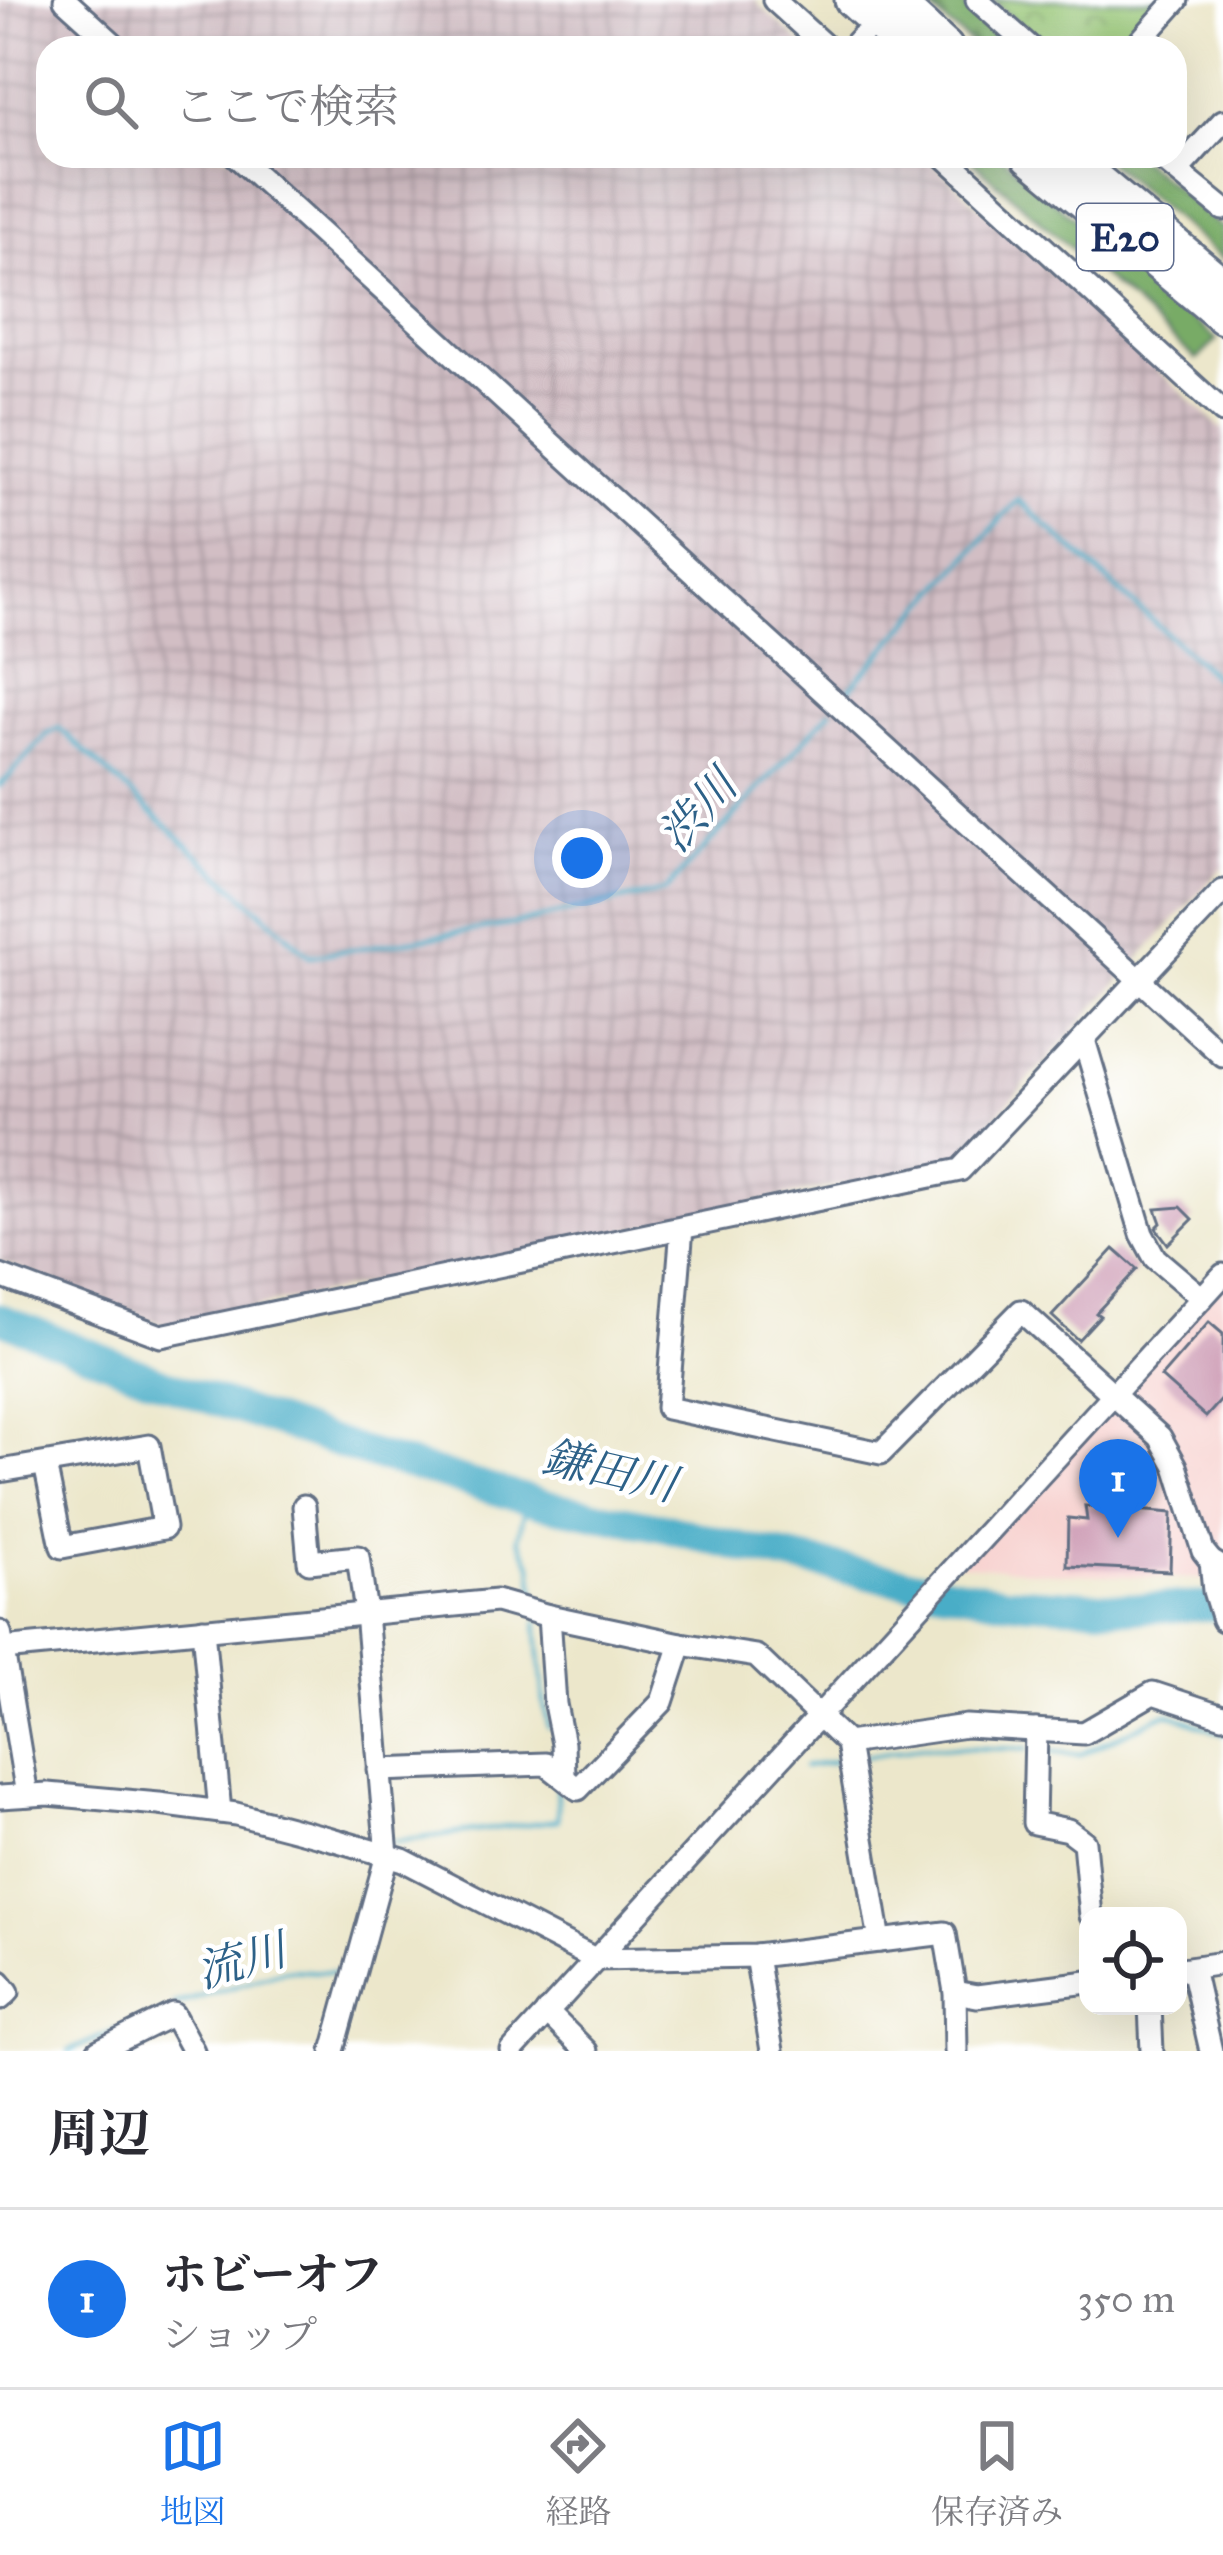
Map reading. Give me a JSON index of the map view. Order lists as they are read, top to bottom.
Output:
{
  "streets": {
    "highway": ["E20"]
  },
  "water": ["渋川", "鎌田川", "流川"],
  "page": {
    "search": "ここで検索",
    "pins": "1",
    "heading": "周辺",
    "list": [
      {
        "mark": "1",
        "name": "ホビーオフ",
        "note": "ショップ",
        "value": "350 m"
      }
    ],
    "nav": ["地図", "経路", "保存済み"]
  }
}
